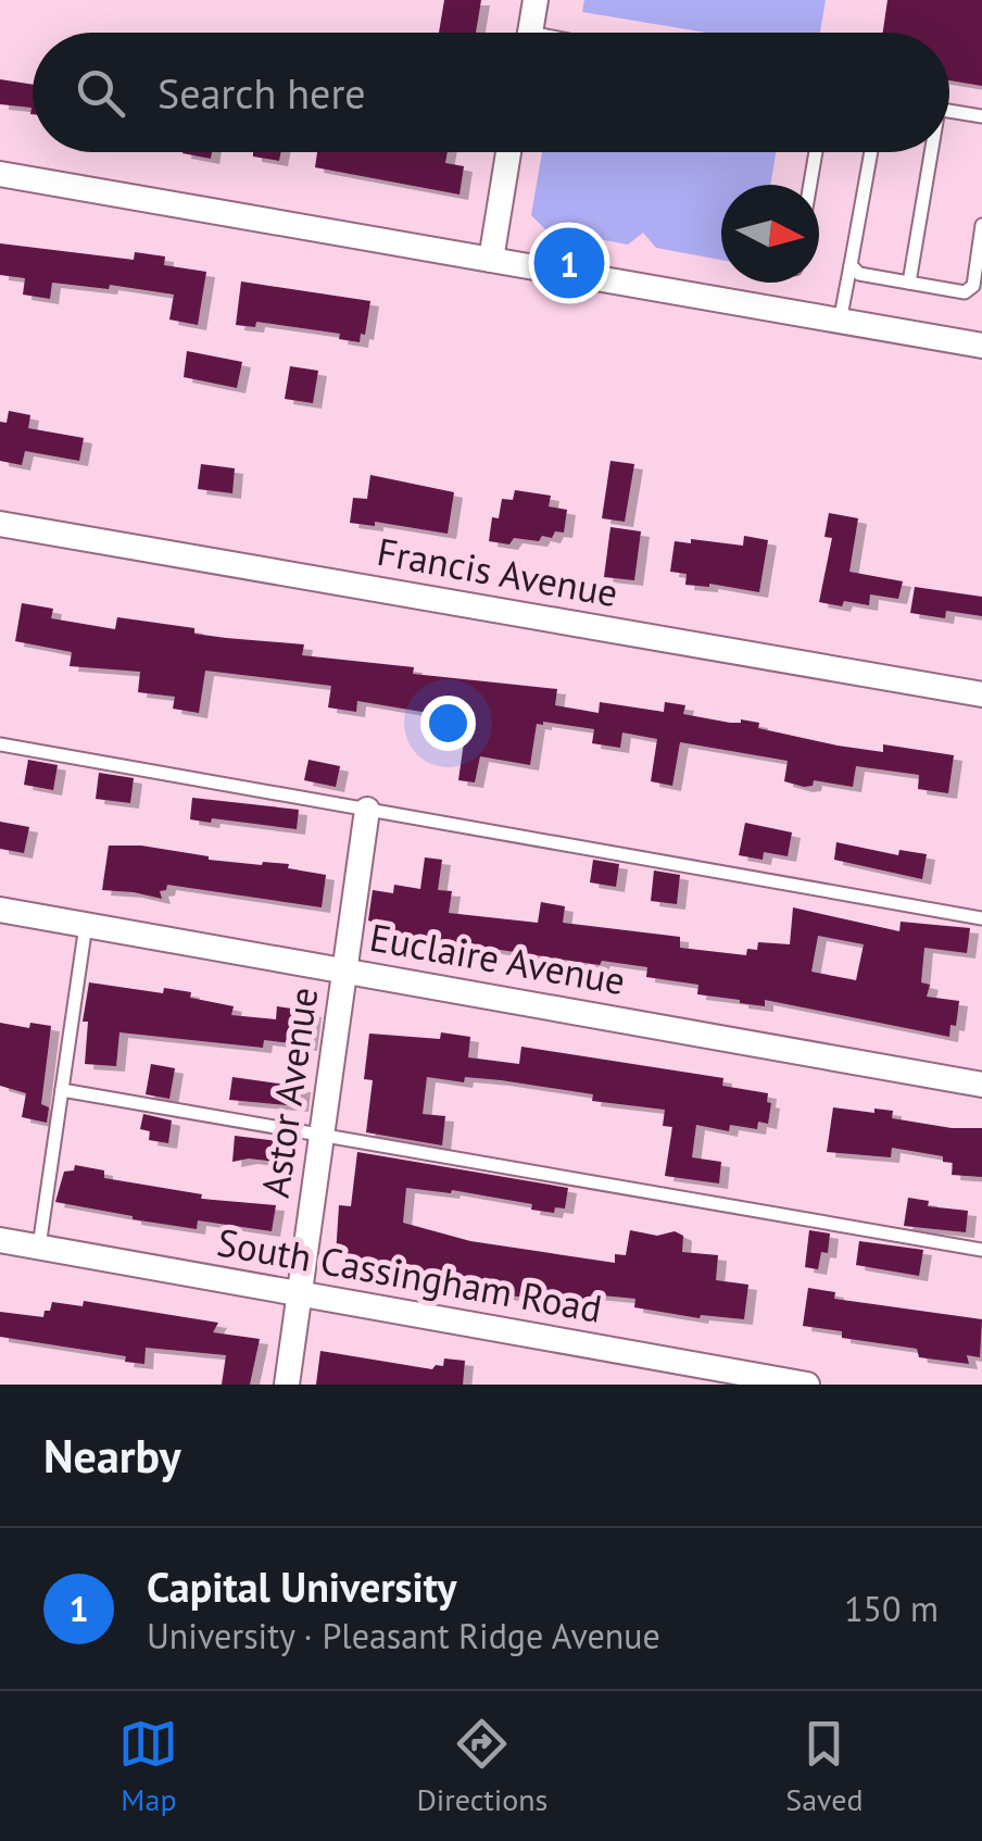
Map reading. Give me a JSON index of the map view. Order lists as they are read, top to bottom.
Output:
{
  "streets": {
    "street": [
      "Francis Avenue",
      "Euclaire Avenue",
      "Astor Avenue",
      "South Cassingham Road"
    ]
  },
  "crossings": [
    ["Euclaire Avenue", "Astor Avenue"],
    ["Astor Avenue", "South Cassingham Road"]
  ],
  "north": "right",
  "page": {
    "search": "Search here",
    "pins": "1",
    "heading": "Nearby",
    "list": [
      {
        "mark": "1",
        "name": "Capital University",
        "note": "University · Pleasant Ridge Avenue",
        "value": "150 m"
      }
    ],
    "nav": ["Map", "Directions", "Saved"]
  }
}
